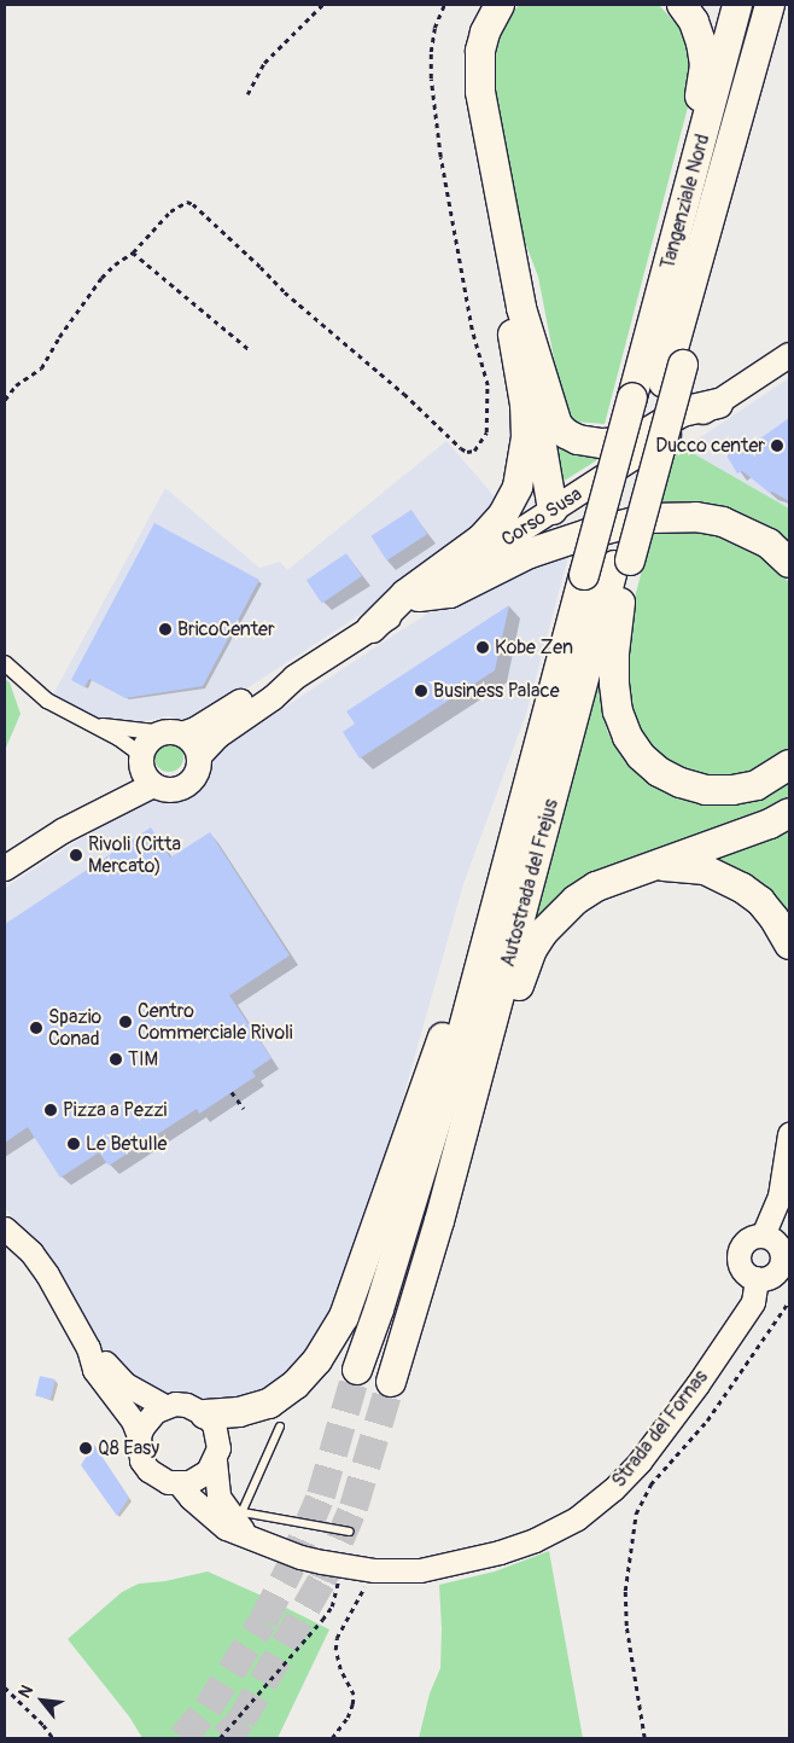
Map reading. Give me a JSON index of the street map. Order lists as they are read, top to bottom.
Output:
{
  "streets": {
    "highway": ["Tangenziale Nord", "Autostrada del Frejus"],
    "main road": ["Corso Susa"],
    "street": ["Strada del Fornas"]
  },
  "crossings": [
    ["Tangenziale Nord", "Autostrada del Frejus"]
  ],
  "places": [
    "Ducco center",
    "BricoCenter",
    "Kobe Zen",
    "Business Palace",
    "Rivoli (Citta Mercato)",
    "Centro Commerciale Rivoli",
    "Spazio Conad",
    "TIM",
    "Pizza a Pezzi",
    "Le Betulle",
    "Q8 Easy"
  ],
  "north": "top left"
}
